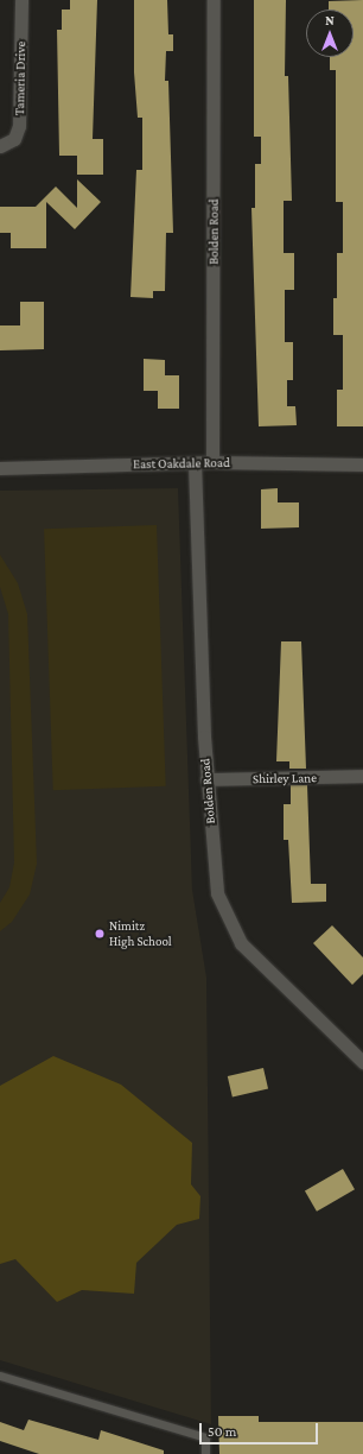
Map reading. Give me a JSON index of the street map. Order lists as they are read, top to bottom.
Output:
{
  "streets": {
    "street": [
      "Tameria Drive",
      "Bolden Road",
      "East Oakdale Road",
      "Shirley Lane"
    ]
  },
  "crossings": [
    ["Bolden Road", "East Oakdale Road"],
    ["Bolden Road", "Shirley Lane"]
  ],
  "places": ["Nimitz High School"],
  "scale_bar": "50 m",
  "north": "top"
}
